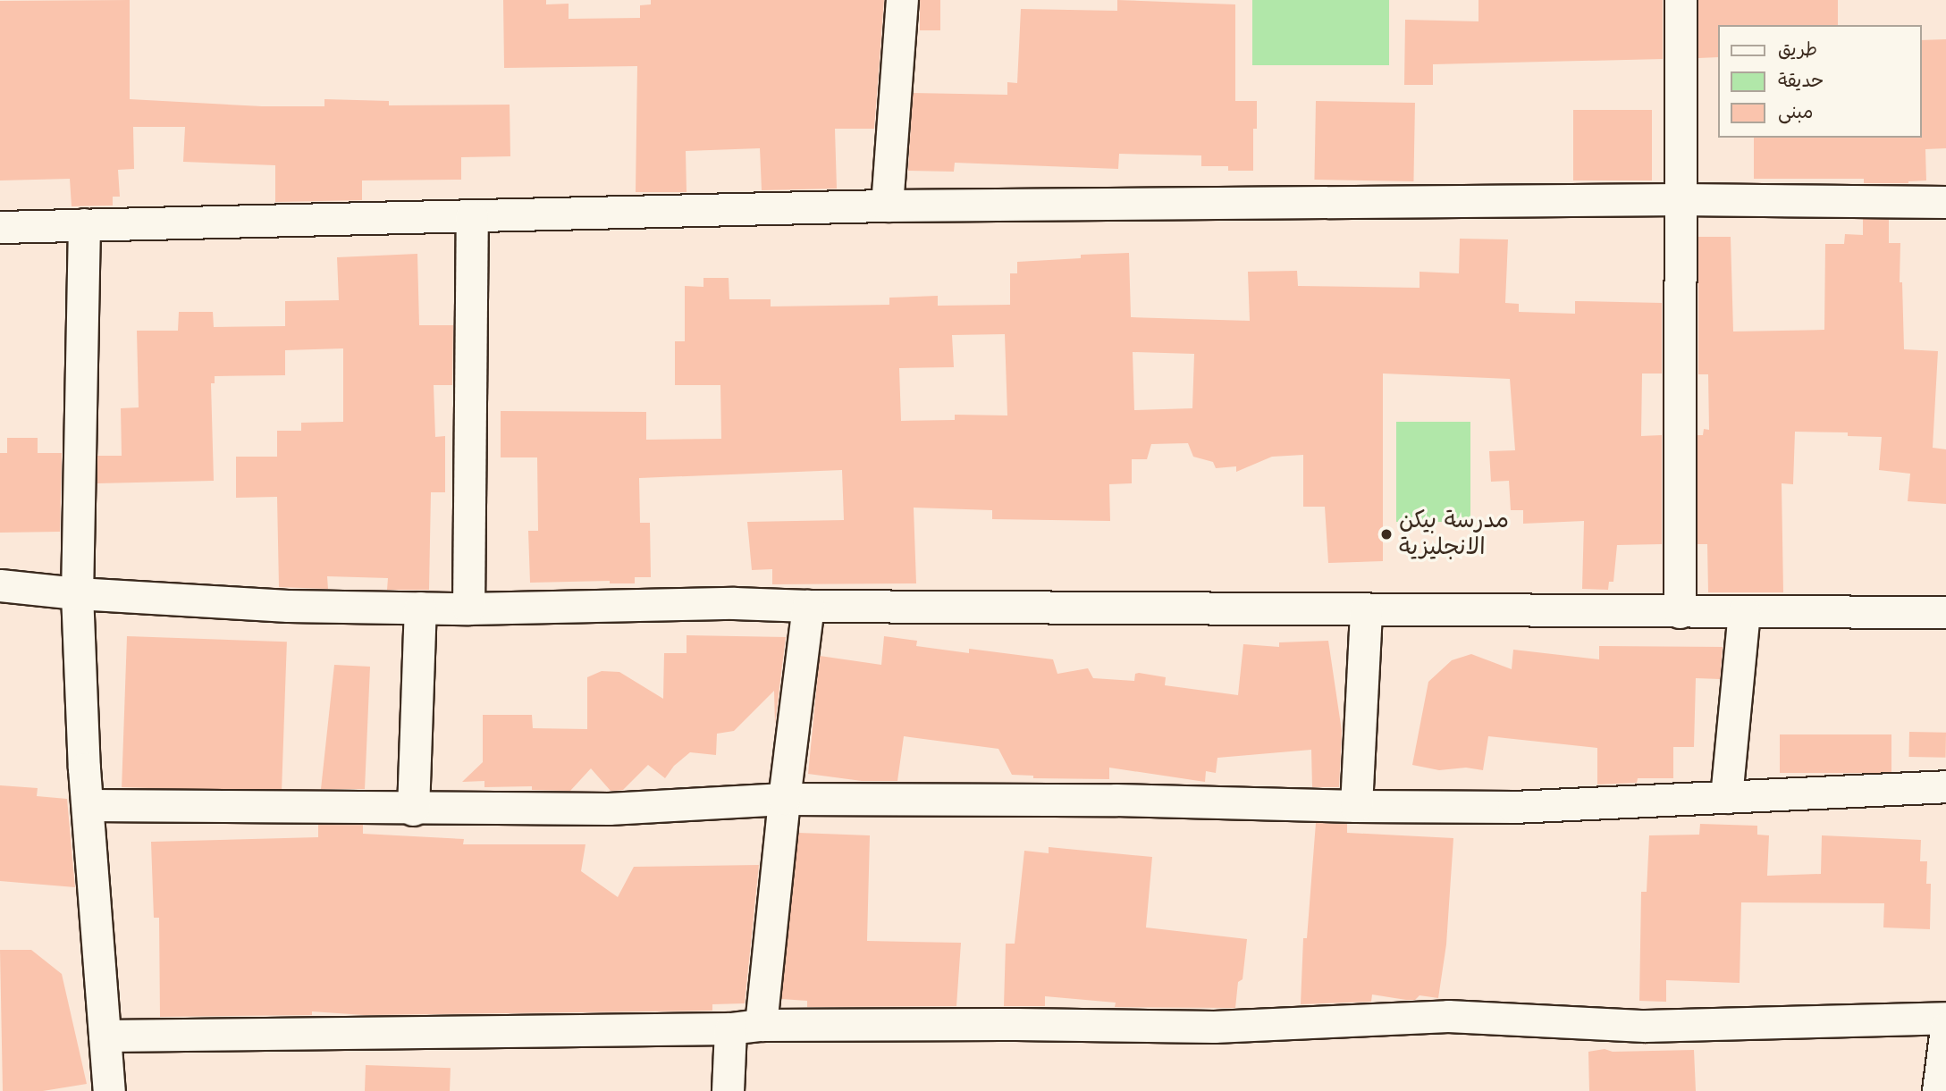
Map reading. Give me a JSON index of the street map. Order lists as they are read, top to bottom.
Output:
{
  "places": ["مدرسة بيكن الانجليزية"],
  "legend": ["طريق", "حديقة", "مبنى"]
}
